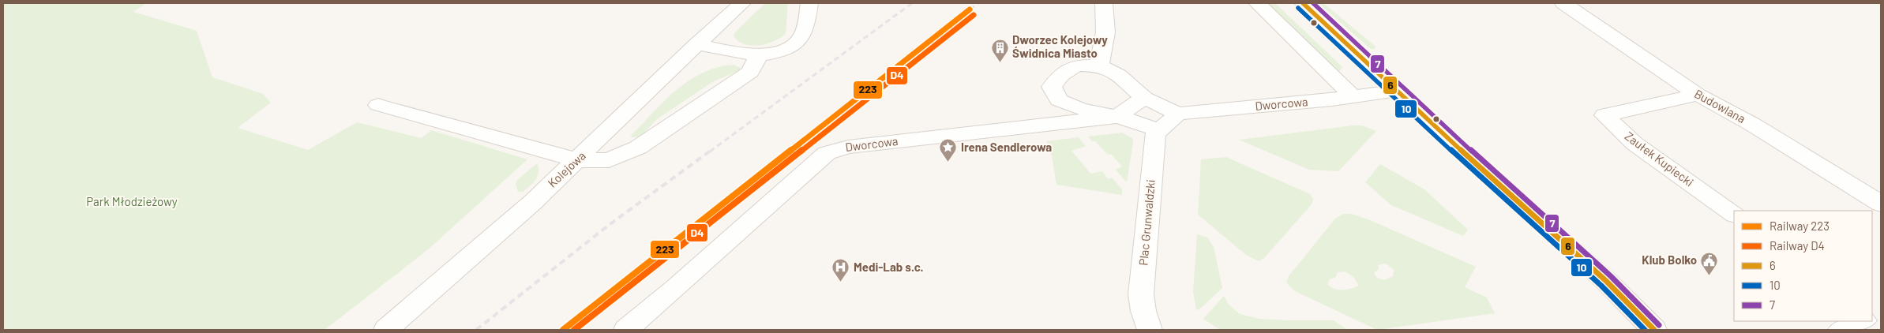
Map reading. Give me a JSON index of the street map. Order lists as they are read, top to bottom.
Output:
{
  "streets": {
    "street": [
      "Dworcowa",
      "Budowlana",
      "Zaułek Kupiecki",
      "Kolejowa",
      "Plac Grunwaldzki"
    ]
  },
  "crossings": [
    ["Dworcowa", "Plac Grunwaldzki"],
    ["Budowlana", "Zaułek Kupiecki"]
  ],
  "parks": ["Park Młodzieżowy"],
  "places": {
    "building": ["Dworzec Kolejowy Świdnica Miasto"],
    "place": ["Irena Sendlerowa"],
    "public building": ["Klub Bolko"],
    "hospital": ["Medi-Lab s.c."]
  },
  "lines": [
    "transit line 6",
    "transit line 7",
    "transit line 10",
    "rail line 223",
    "rail line D4"
  ],
  "legend": [
    "Railway 223",
    "Railway D4",
    "6",
    "10",
    "7"
  ]
}
